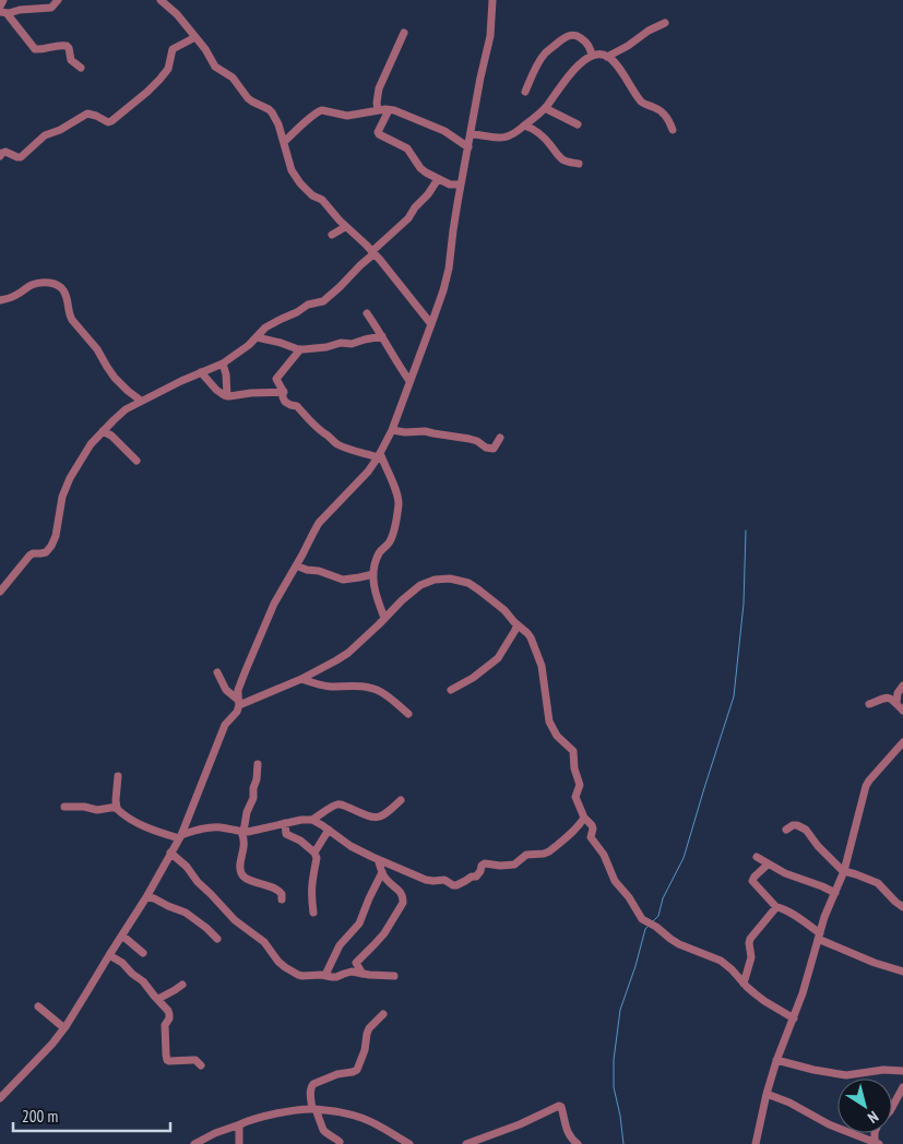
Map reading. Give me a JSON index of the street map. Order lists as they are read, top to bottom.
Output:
{
  "scale_bar": "200 m",
  "north": "bottom right"
}
